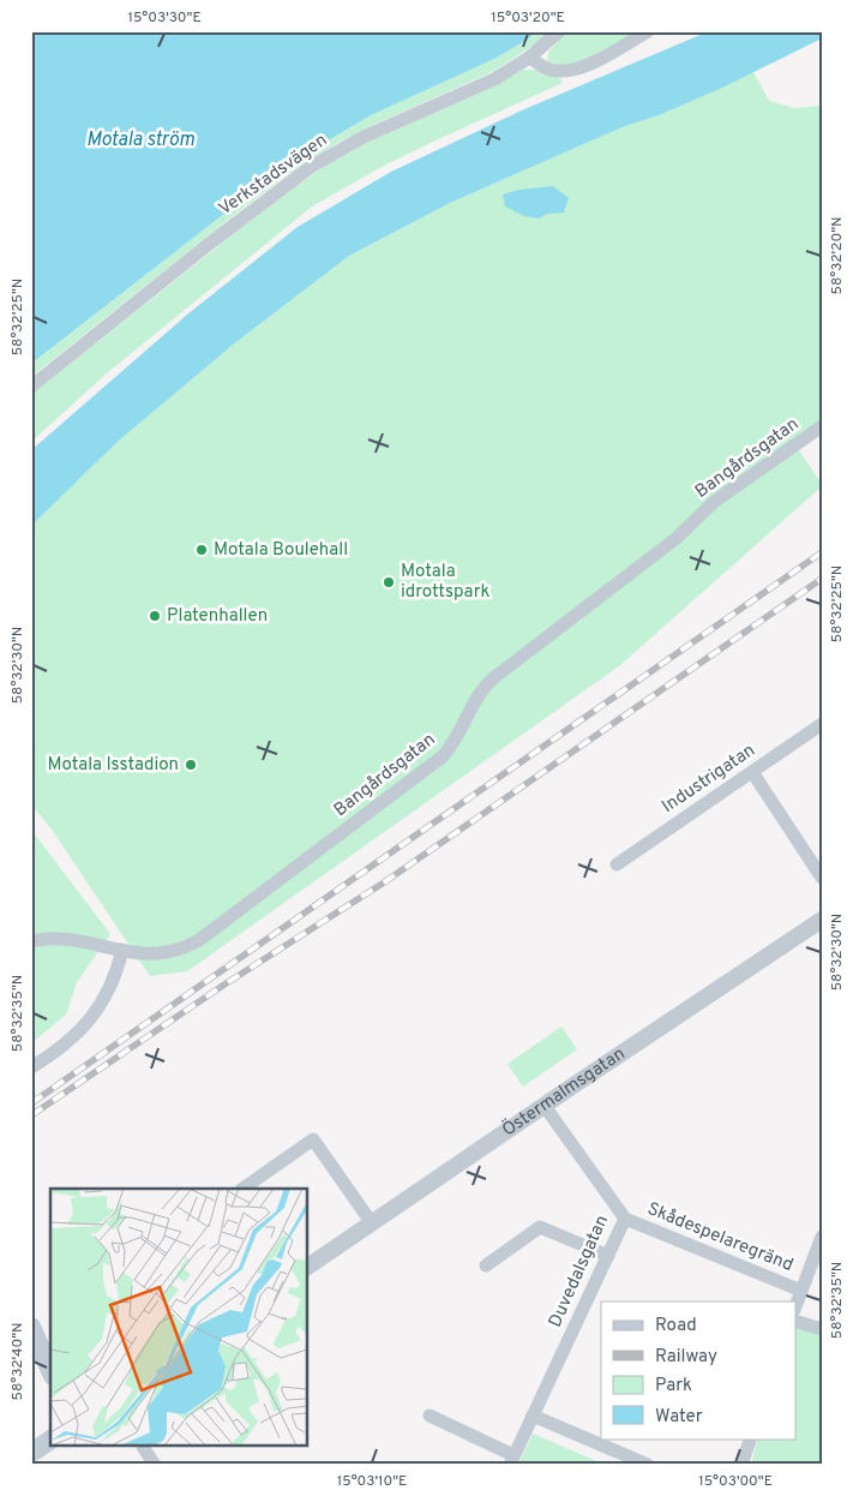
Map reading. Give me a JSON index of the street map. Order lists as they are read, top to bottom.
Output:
{
  "streets": {
    "street": [
      "Verkstadsvägen",
      "Bangårdsgatan",
      "Industrigatan",
      "Östermalmsgatan",
      "Skådespelaregränd",
      "Duvedalsgatan"
    ]
  },
  "crossings": [
    ["Östermalmsgatan", "Duvedalsgatan"],
    ["Skådespelaregränd", "Duvedalsgatan"]
  ],
  "water": ["Motala ström"],
  "places": [
    "Motala Boulehall",
    "Motala idrottspark",
    "Platenhallen",
    "Motala Isstadion"
  ],
  "legend": [
    "Road",
    "Railway",
    "Park",
    "Water"
  ],
  "coordinates": [
    "15°03'30\"E",
    "15°03'20\"E",
    "58°32'20\"N",
    "58°32'25\"N",
    "58°32'30\"N",
    "58°32'35\"N",
    "58°32'40\"N",
    "15°03'10\"E",
    "15°03'00\"E"
  ]
}
